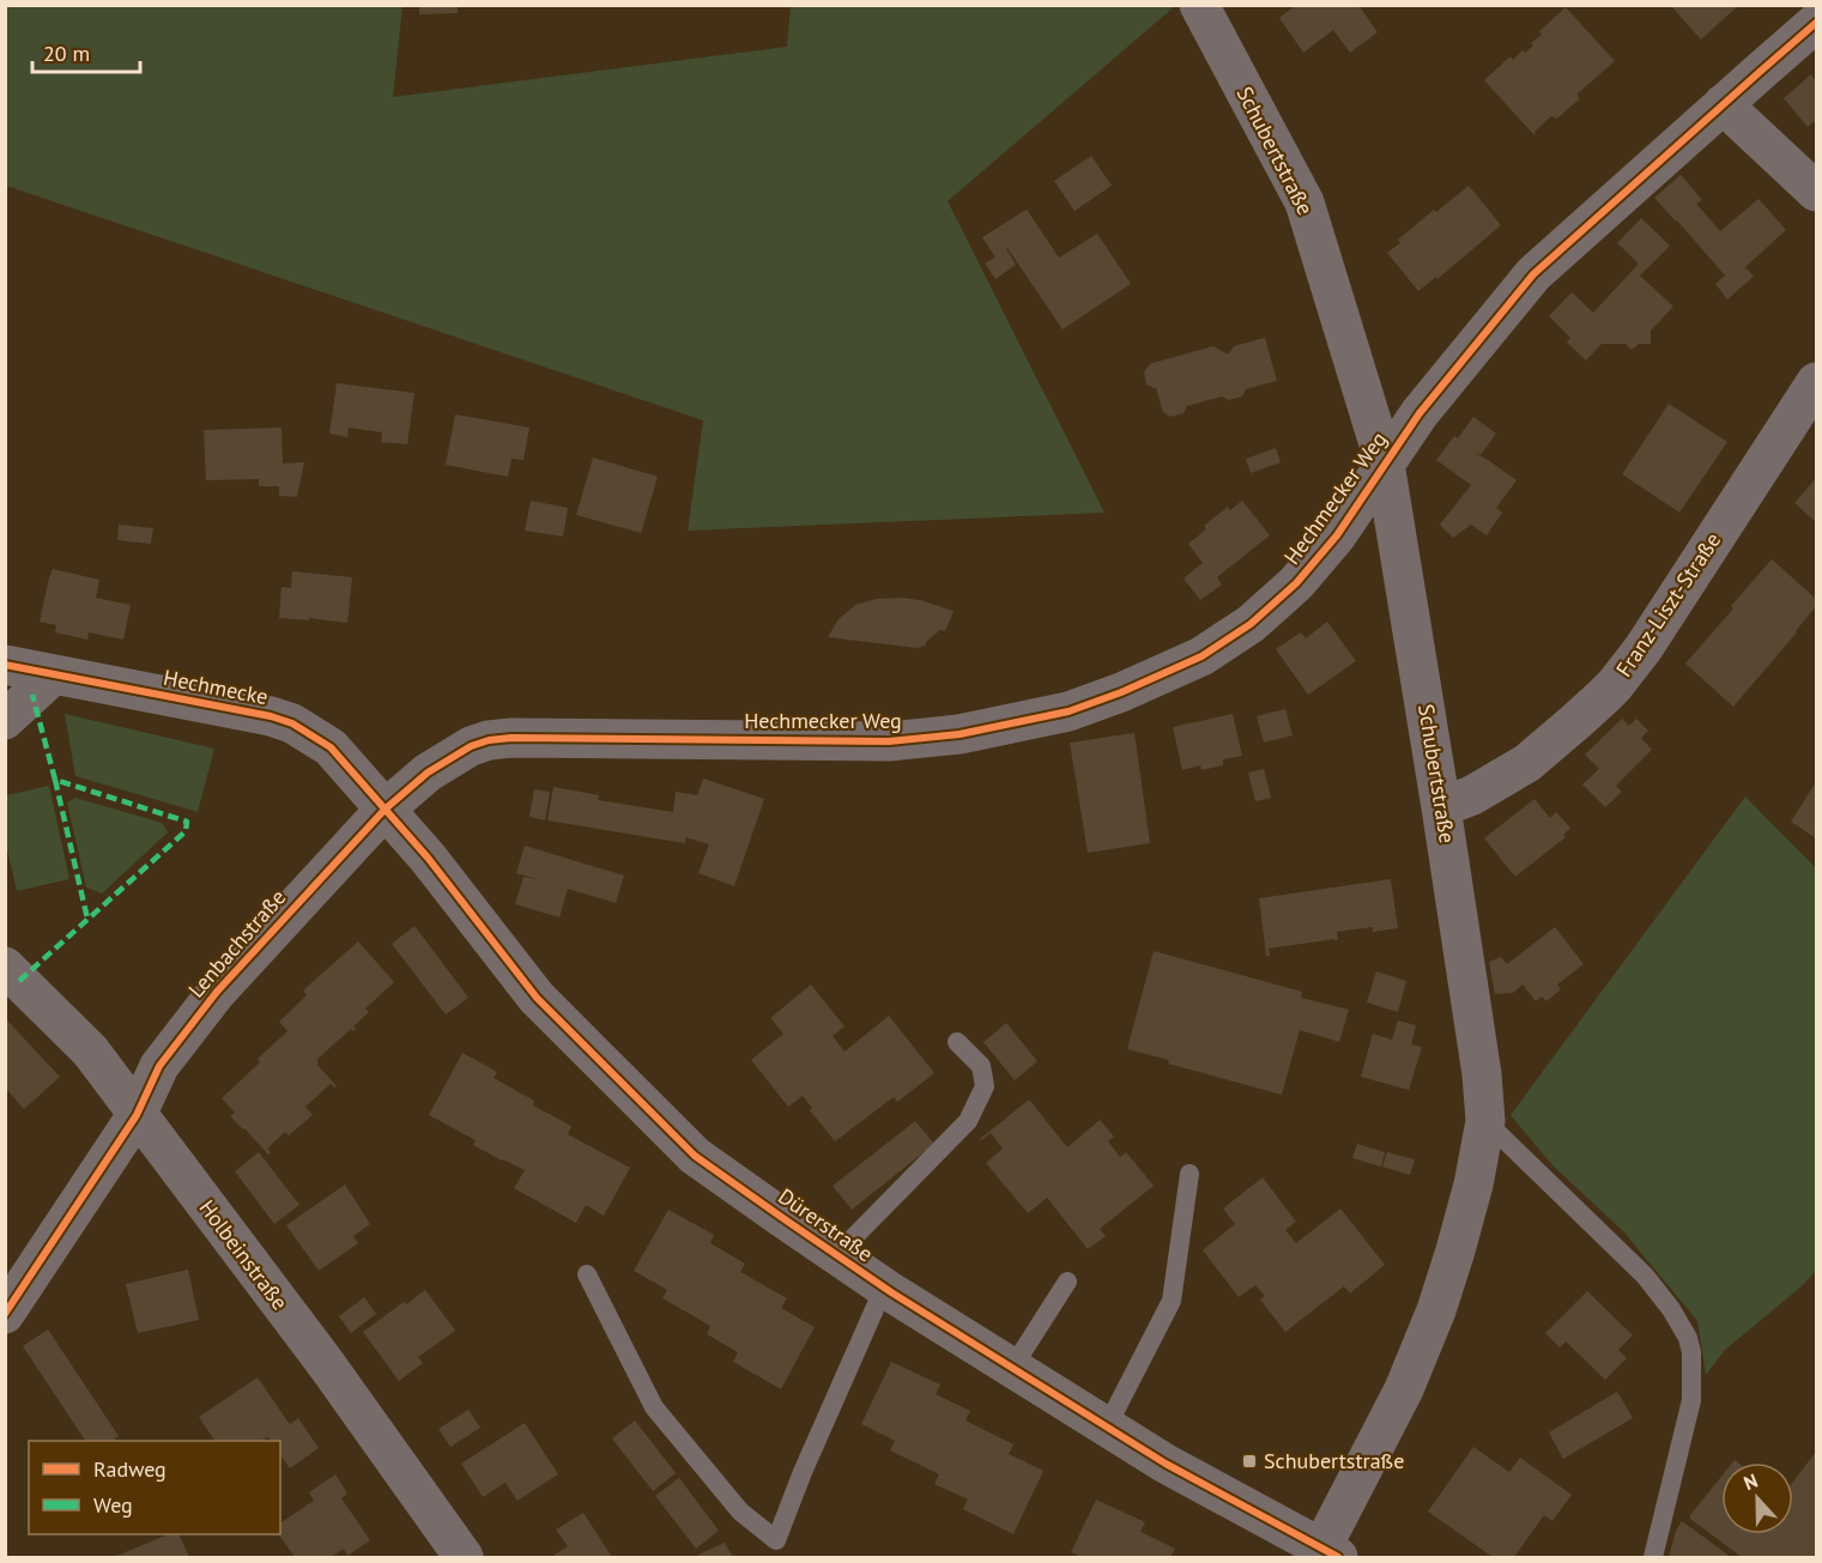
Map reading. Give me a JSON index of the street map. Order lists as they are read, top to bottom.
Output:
{
  "streets": {
    "street": [
      "Schubertstraße",
      "Hechmecker Weg",
      "Franz-Liszt-Straße",
      "Hechmecke",
      "Lenbachstraße",
      "Dürerstraße",
      "Holbeinstraße"
    ]
  },
  "crossings": [
    ["Schubertstraße", "Hechmecker Weg"],
    ["Schubertstraße", "Franz-Liszt-Straße"],
    ["Schubertstraße", "Dürerstraße"],
    ["Hechmecker Weg", "Hechmecke"],
    ["Hechmecker Weg", "Lenbachstraße"],
    ["Hechmecker Weg", "Dürerstraße"],
    ["Hechmecke", "Lenbachstraße"],
    ["Hechmecke", "Dürerstraße"],
    ["Lenbachstraße", "Dürerstraße"],
    ["Lenbachstraße", "Holbeinstraße"]
  ],
  "places": {
    "transit": ["Schubertstraße"]
  },
  "legend": ["Radweg", "Weg"],
  "scale_bar": "20 m",
  "north": "top"
}
